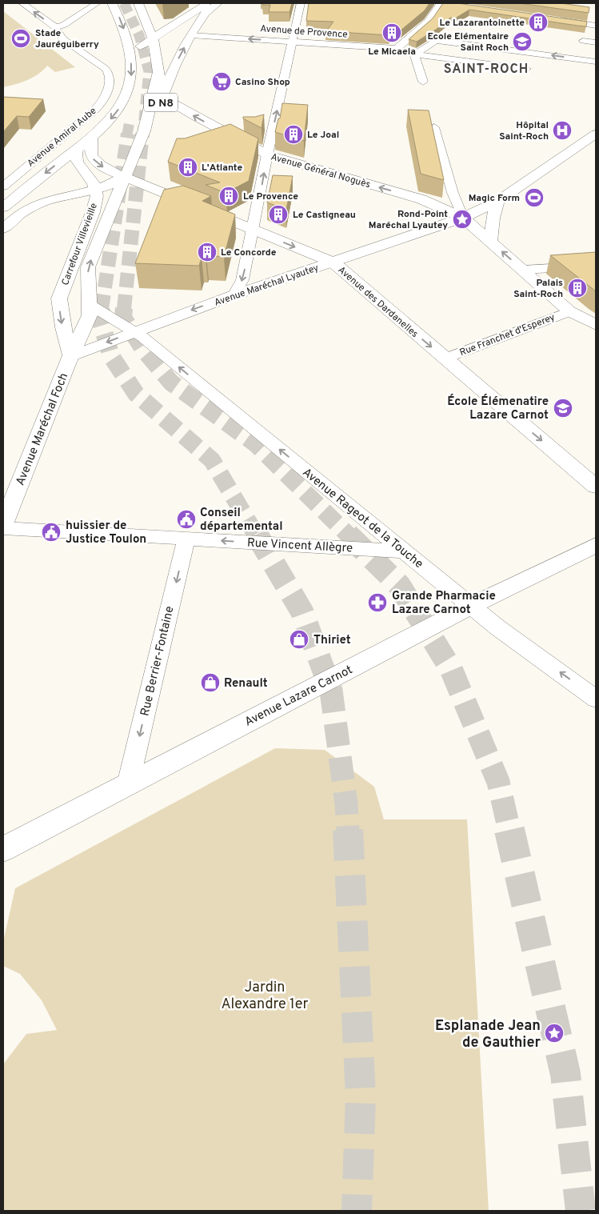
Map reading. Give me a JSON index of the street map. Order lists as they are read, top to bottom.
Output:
{
  "streets": {
    "main road": [
      "D N8",
      "Avenue Général Noguès",
      "Carrefour Villevieille",
      "Avenue Maréchal Lyautey",
      "Avenue des Dardanelles",
      "Avenue Maréchal Foch",
      "Avenue Lazare Carnot"
    ],
    "street": [
      "Avenue de Provence",
      "Avenue Amiral Aube",
      "Rue Franchet d'Esperey",
      "Avenue Rageot de la Touche",
      "Rue Vincent Allègre",
      "Rue Berrier-Fontaine"
    ]
  },
  "crossings": [
    ["Avenue de Provence", "D N8"],
    ["D N8", "Avenue Général Noguès"],
    ["Avenue Général Noguès", "Avenue Maréchal Lyautey"],
    ["Carrefour Villevieille", "Avenue Maréchal Lyautey"],
    ["Carrefour Villevieille", "Avenue des Dardanelles"],
    ["Carrefour Villevieille", "Avenue Maréchal Foch"],
    ["Carrefour Villevieille", "Avenue Rageot de la Touche"],
    ["Avenue Maréchal Lyautey", "Avenue des Dardanelles"],
    ["Avenue Maréchal Lyautey", "Avenue Maréchal Foch"],
    ["Avenue Maréchal Lyautey", "Avenue Rageot de la Touche"],
    ["Avenue des Dardanelles", "Rue Franchet d'Esperey"],
    ["Avenue Rageot de la Touche", "Rue Vincent Allègre"],
    ["Avenue Rageot de la Touche", "Avenue Lazare Carnot"],
    ["Rue Vincent Allègre", "Rue Berrier-Fontaine"],
    ["Rue Berrier-Fontaine", "Avenue Lazare Carnot"]
  ],
  "one_way": [
    "Avenue Général Noguès",
    "Avenue Rageot de la Touche",
    "Rue Vincent Allègre",
    "Rue Berrier-Fontaine"
  ],
  "districts": ["SAINT-ROCH"],
  "parks": ["Jardin Alexandre 1er"],
  "places": {
    "building": [
      "Le Lazarantoinette",
      "Le Micaela",
      "Le Joal",
      "L'Atlante",
      "Le Provence",
      "Le Castigneau",
      "Le Concorde",
      "Palais Saint-Roch"
    ],
    "sports": ["Stade Jauréguiberry", "Magic Form"],
    "school or university": ["Ecole Elémentaire Saint Roch", "École Élémenatire Lazare Carnot"],
    "supermarket": ["Casino Shop"],
    "hospital": ["Hôpital Saint-Roch"],
    "place": ["Rond-Point Maréchal Lyautey", "Esplanade Jean de Gauthier"],
    "public building": ["Conseil départemental", "huissier de Justice Toulon"],
    "pharmacy": ["Grande Pharmacie Lazare Carnot"],
    "shop": ["Thiriet", "Renault"]
  }
}
